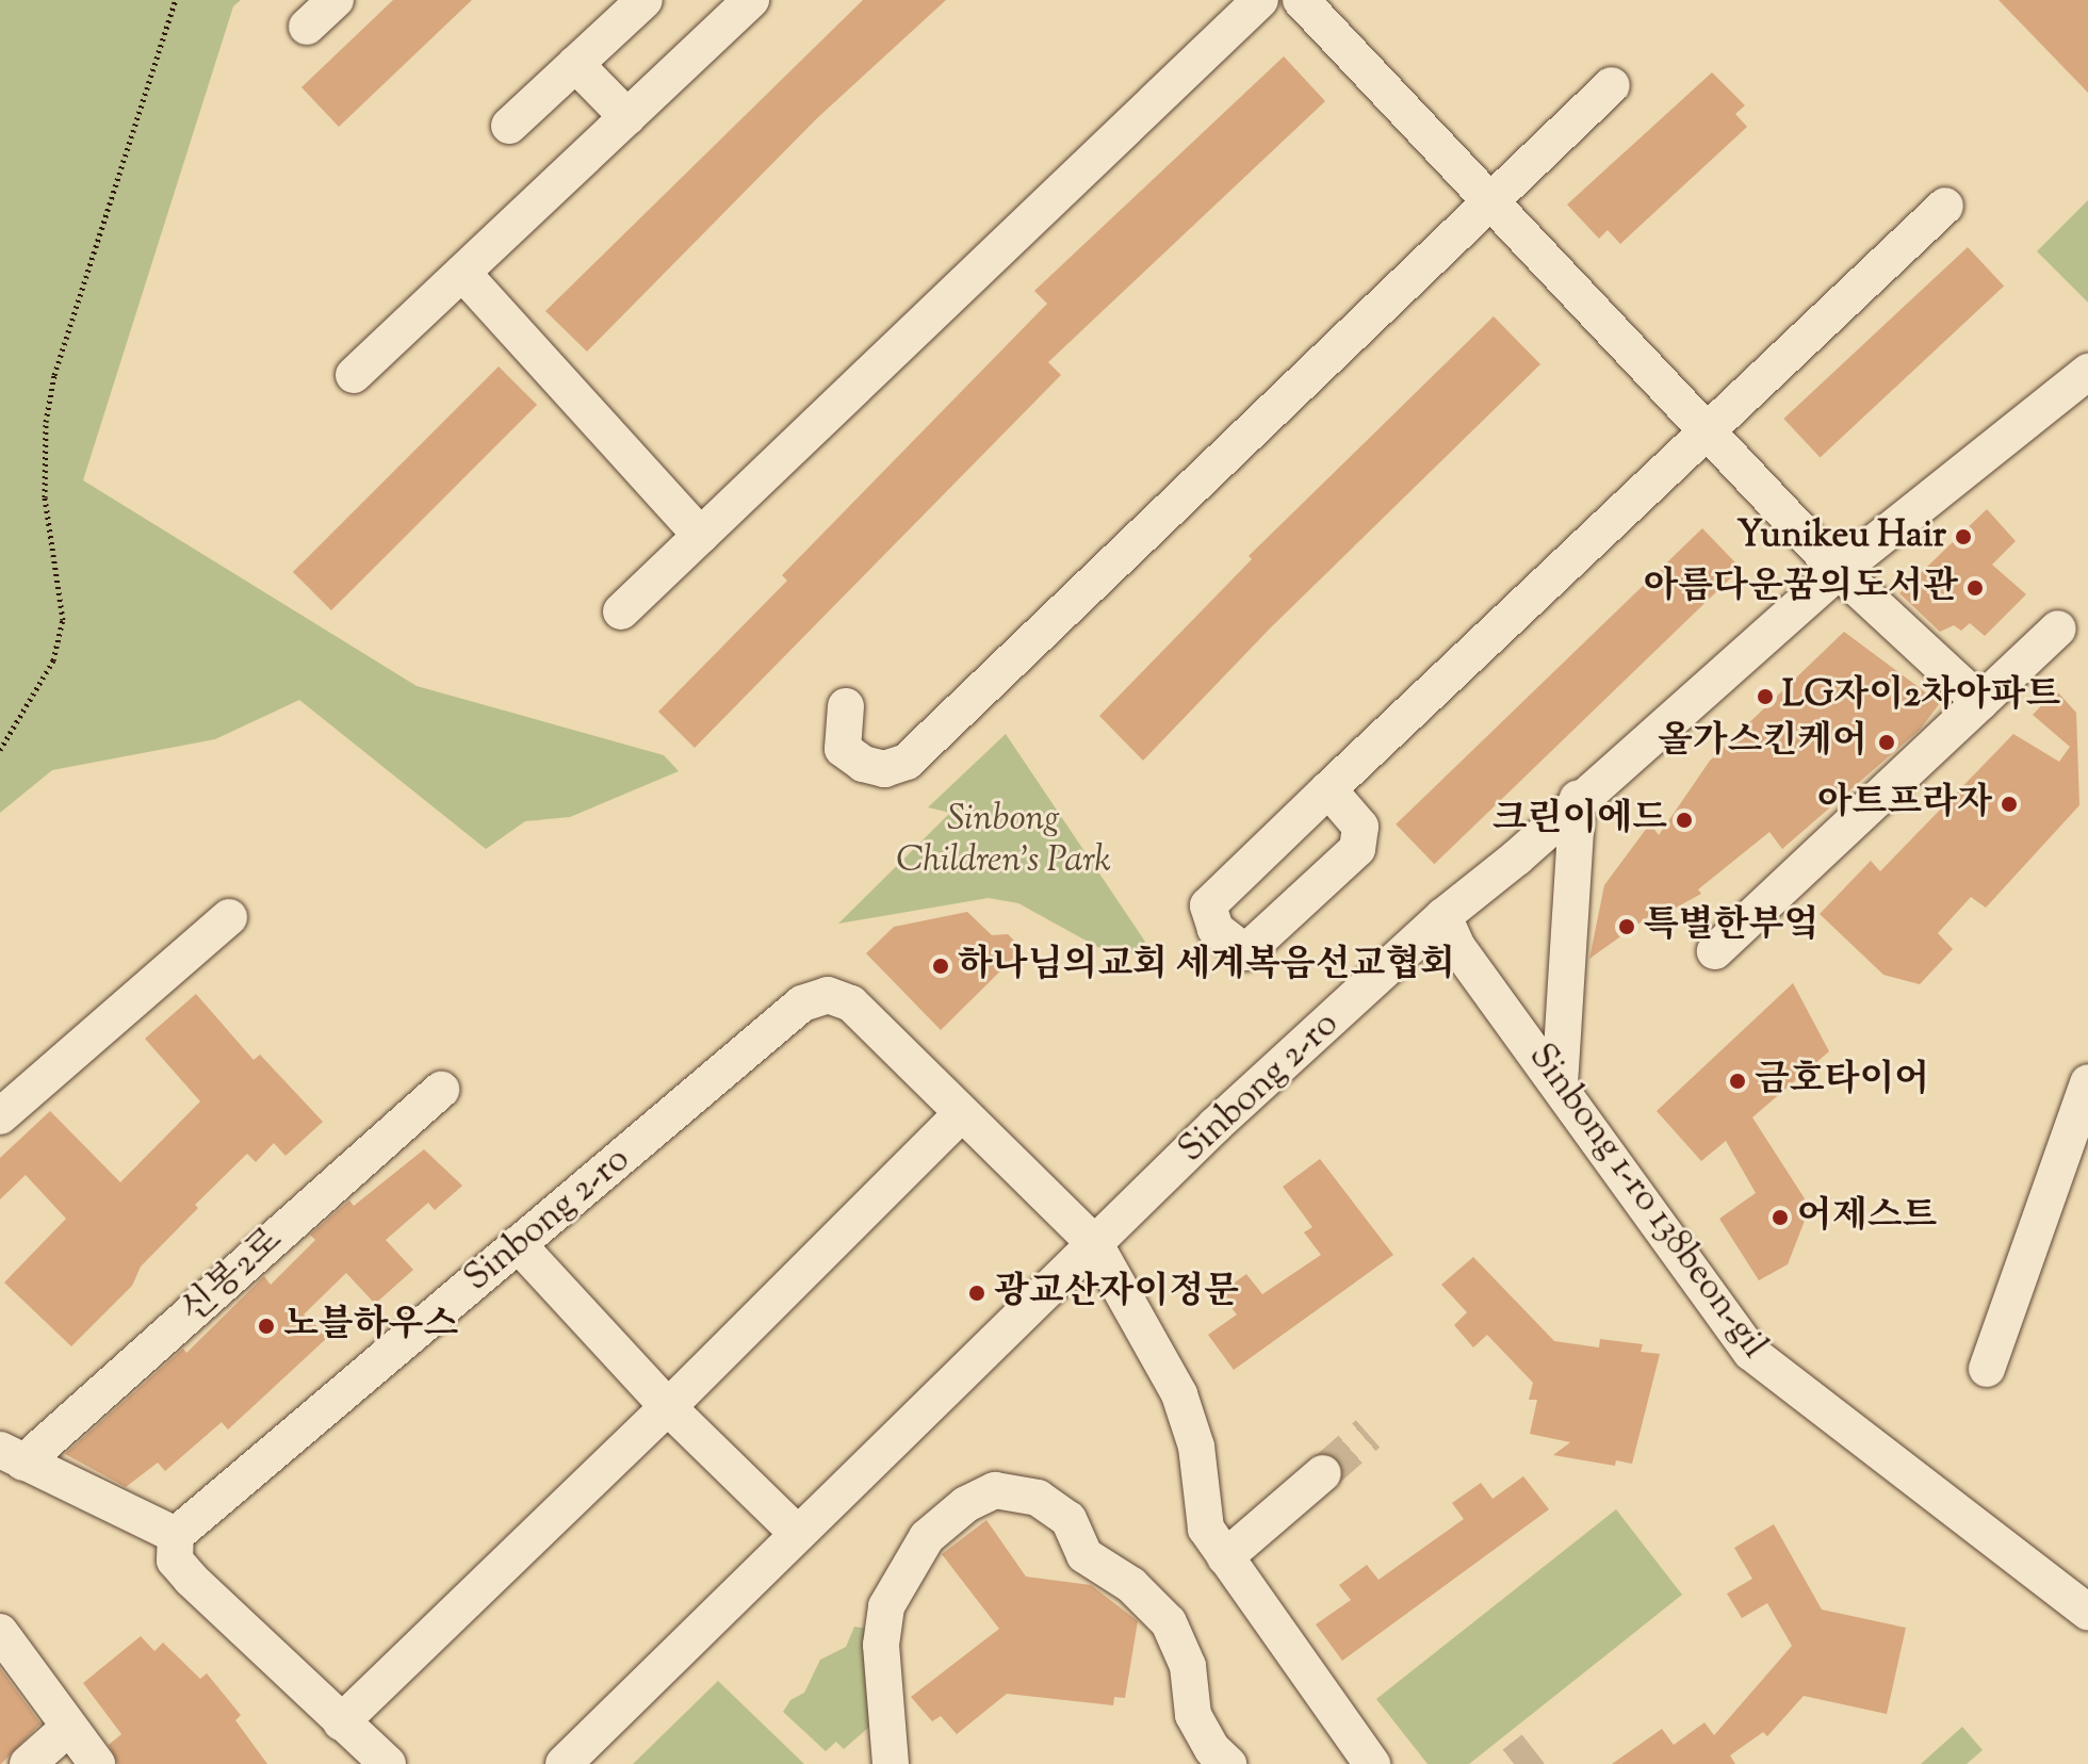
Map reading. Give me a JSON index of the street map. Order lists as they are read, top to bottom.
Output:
{
  "streets": {
    "street": ["Sinbong 2-ro", "Sinbong 1-ro 138beon-gil", "신봉2로"]
  },
  "crossings": [
    ["Sinbong 2-ro", "Sinbong 1-ro 138beon-gil"],
    ["Sinbong 2-ro", "신봉2로"]
  ],
  "parks": ["Sinbong Children's Park"],
  "places": [
    "Yunikeu Hair",
    "아름다운꿈의도서관",
    "LG자이2차아파트",
    "올가스킨케어",
    "아트프라자",
    "크린이에드",
    "특별한부엌",
    "하나님의교회 세계복음선교협회",
    "금호타이어",
    "어제스트",
    "광교산자이정문",
    "노블하우스"
  ]
}
